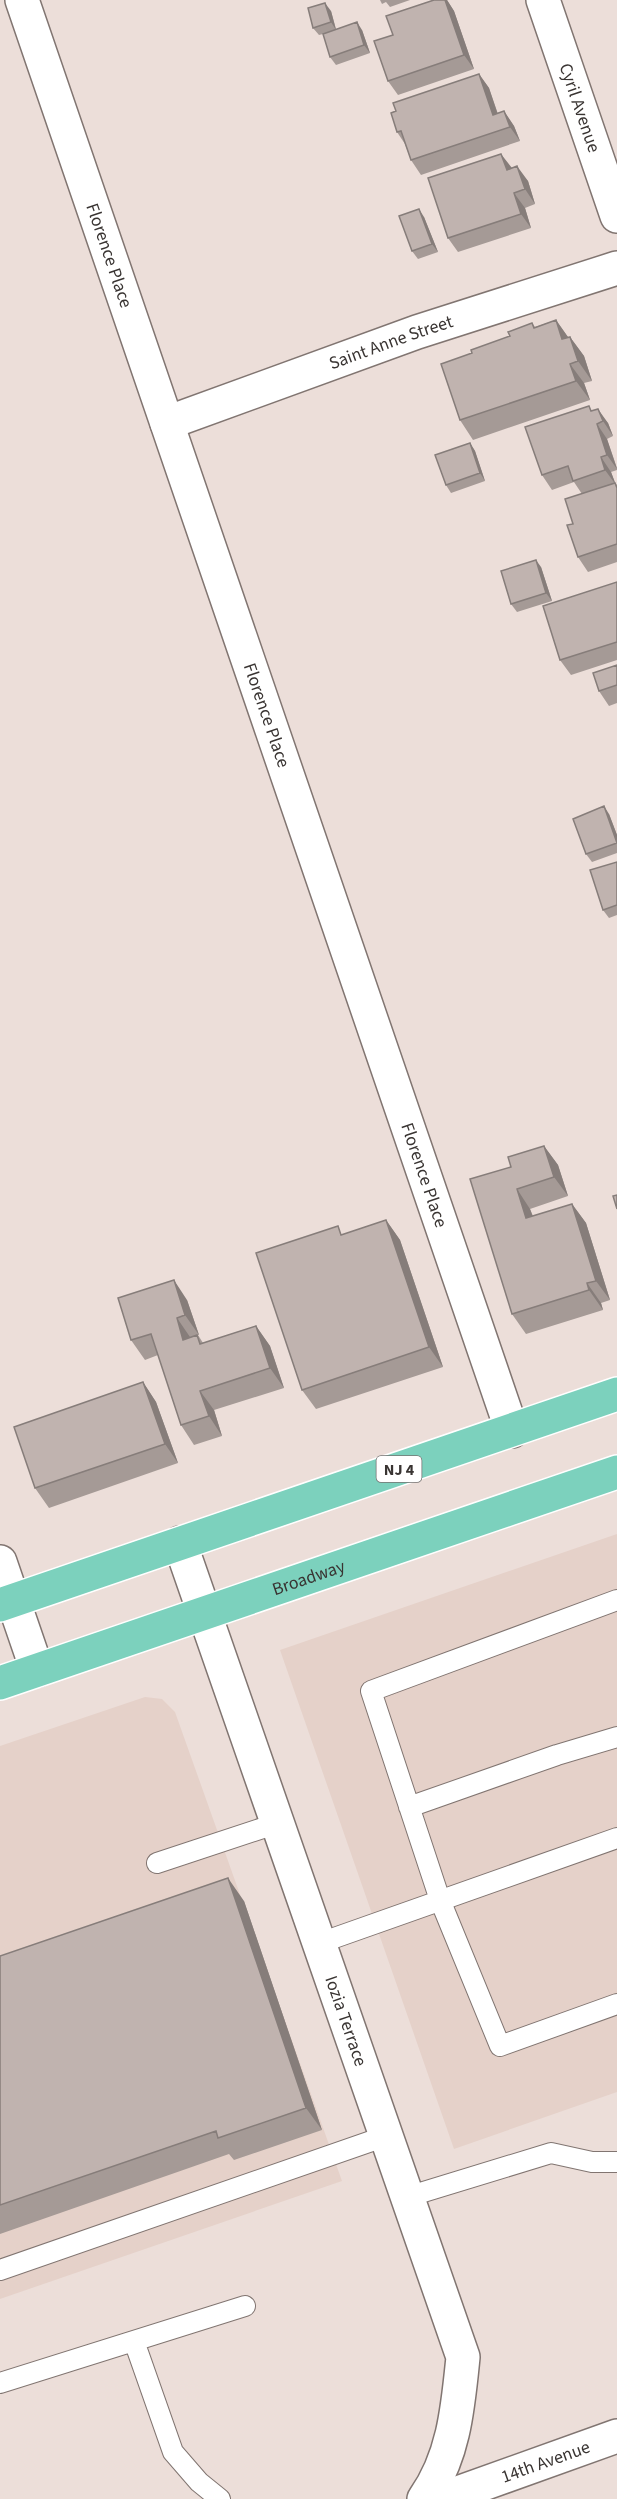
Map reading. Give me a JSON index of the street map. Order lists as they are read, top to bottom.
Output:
{
  "streets": {
    "main road": ["NJ 4", "Broadway"],
    "street": [
      "Cyril Avenue",
      "Florence Place",
      "Saint Anne Street",
      "Iozia Terrace",
      "14th Avenue"
    ]
  },
  "crossings": [
    ["Florence Place", "Saint Anne Street"],
    ["Florence Place", "NJ 4"],
    ["NJ 4", "Iozia Terrace"],
    ["Broadway", "Iozia Terrace"]
  ]
}
